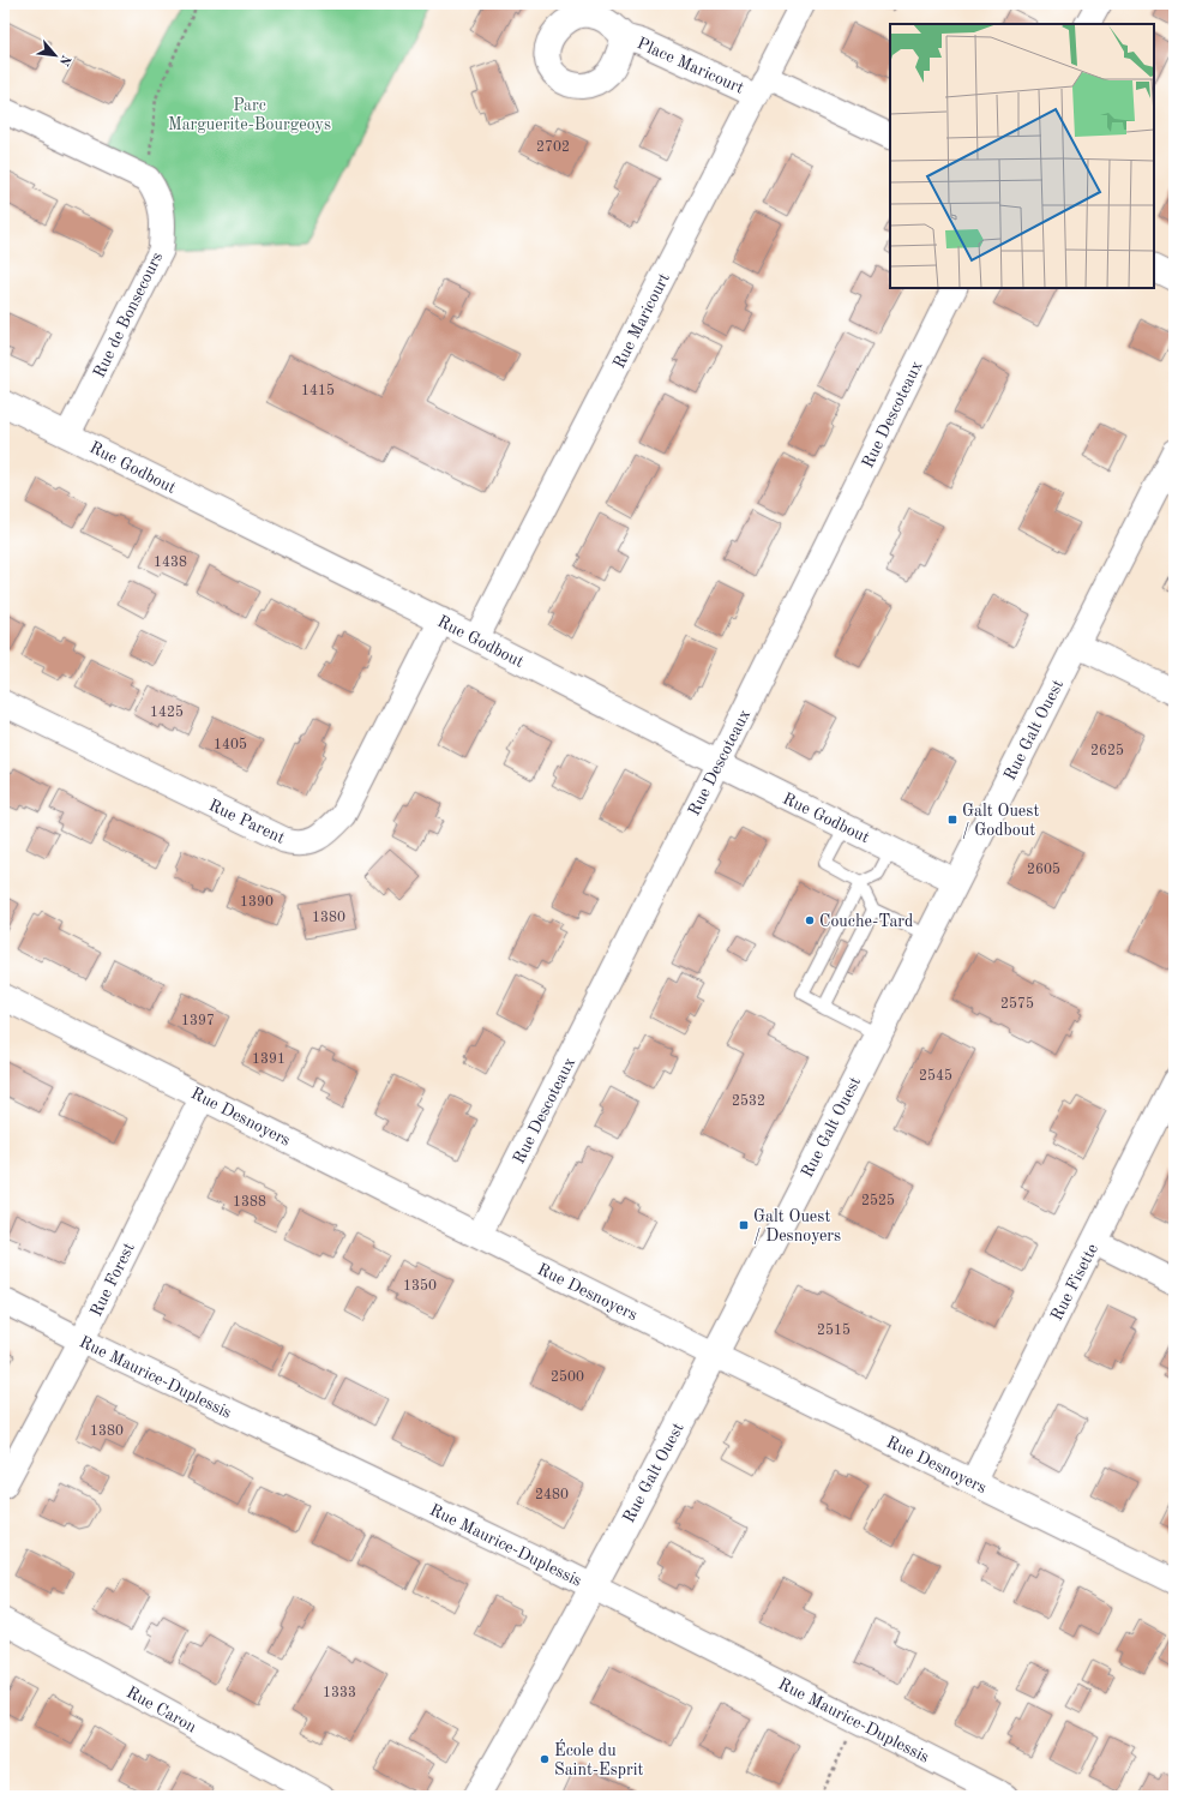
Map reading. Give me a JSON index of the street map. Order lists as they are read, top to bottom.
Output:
{
  "streets": {
    "street": [
      "Place Maricourt",
      "Rue de Bonsecours",
      "Rue Maricourt",
      "Rue Descoteaux",
      "Rue Godbout",
      "Rue Galt Ouest",
      "Rue Parent",
      "Rue Desnoyers",
      "Rue Forest",
      "Rue Fisette",
      "Rue Maurice-Duplessis",
      "Rue Caron"
    ]
  },
  "crossings": [
    ["Place Maricourt", "Rue Maricourt"],
    ["Rue de Bonsecours", "Rue Godbout"],
    ["Rue Maricourt", "Rue Godbout"],
    ["Rue Descoteaux", "Rue Godbout"],
    ["Rue Descoteaux", "Rue Desnoyers"],
    ["Rue Godbout", "Rue Galt Ouest"],
    ["Rue Godbout", "Rue Parent"],
    ["Rue Galt Ouest", "Rue Desnoyers"],
    ["Rue Galt Ouest", "Rue Maurice-Duplessis"],
    ["Rue Desnoyers", "Rue Forest"],
    ["Rue Desnoyers", "Rue Fisette"],
    ["Rue Forest", "Rue Maurice-Duplessis"]
  ],
  "parks": ["Parc Marguerite-Bourgeoys"],
  "places": {
    "transit": ["Galt Ouest / Godbout", "Galt Ouest / Desnoyers"],
    "other": ["Couche-Tard", "École du Saint-Esprit"]
  },
  "house_numbers": [
    "2702",
    "1415",
    "1438",
    "1425",
    "1405",
    "2625",
    "2605",
    "1390",
    "1380",
    "2575",
    "1397",
    "1391",
    "2545",
    "2532",
    "2525",
    "1388",
    "1350",
    "2515",
    "2500",
    "1380",
    "2480",
    "1333"
  ],
  "north": "bottom right"
}
